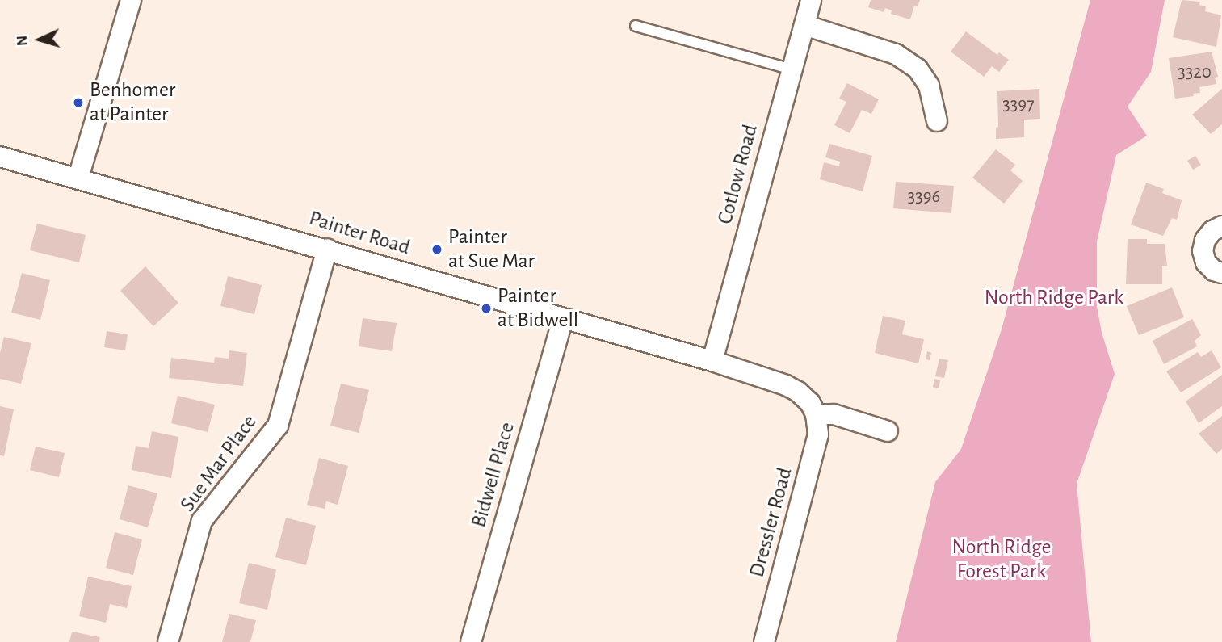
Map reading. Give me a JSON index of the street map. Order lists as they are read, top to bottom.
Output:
{
  "streets": {
    "street": [
      "Cotlow Road",
      "Painter Road",
      "Sue Mar Place",
      "Bidwell Place",
      "Dressler Road"
    ]
  },
  "crossings": [
    ["Cotlow Road", "Painter Road"],
    ["Painter Road", "Sue Mar Place"],
    ["Painter Road", "Bidwell Place"],
    ["Painter Road", "Dressler Road"]
  ],
  "parks": ["North Ridge Park", "North Ridge Forest Park"],
  "places": ["Benhomer at Painter", "Painter at Sue Mar", "Painter at Bidwell"],
  "house_numbers": ["3320", "3397", "3396"],
  "north": "left"
}
